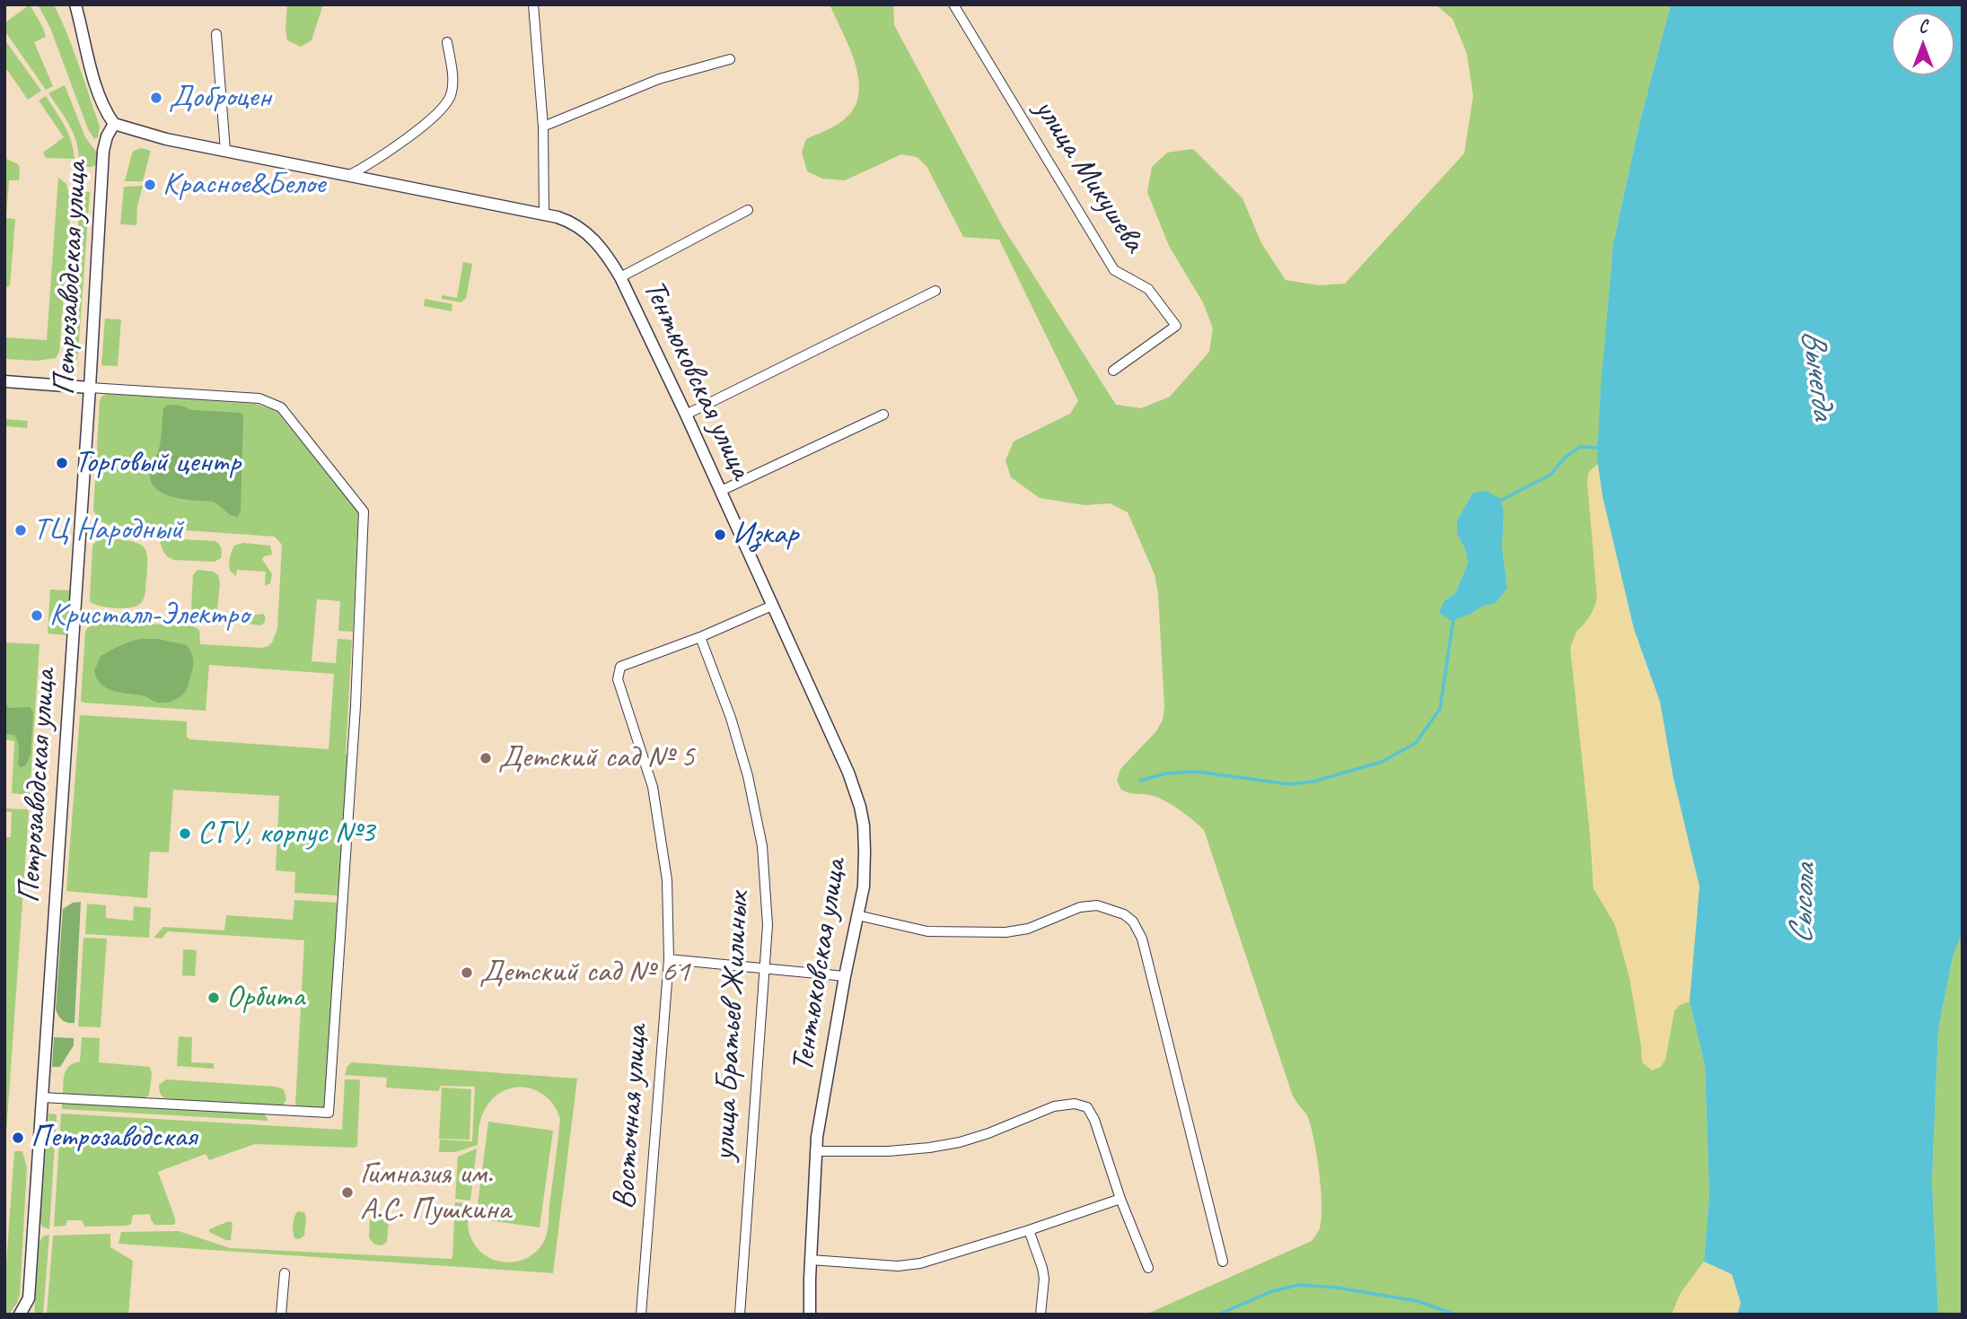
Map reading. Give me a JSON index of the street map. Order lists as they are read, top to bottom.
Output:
{
  "streets": {
    "street": [
      "улица Микушева",
      "Петрозаводская улица",
      "Тентюковская улица",
      "улица Братьев Жилиных",
      "Восточная улица"
    ]
  },
  "crossings": [
    ["Петрозаводская улица", "Тентюковская улица"],
    ["улица Братьев Жилиных", "Восточная улица"]
  ],
  "water": ["Вычегда", "Сысола"],
  "places": [
    "Доброцен",
    "Красное&Белое",
    "Торговый центр",
    "ТЦ Народный",
    "Изкар",
    "Кристалл-Электро",
    "Детский сад № 5",
    "СГУ, корпус №3",
    "Детский сад № 61",
    "Орбита",
    "Петрозаводская",
    "Гимназия им. А.С. Пушкина"
  ],
  "north": "top"
}
